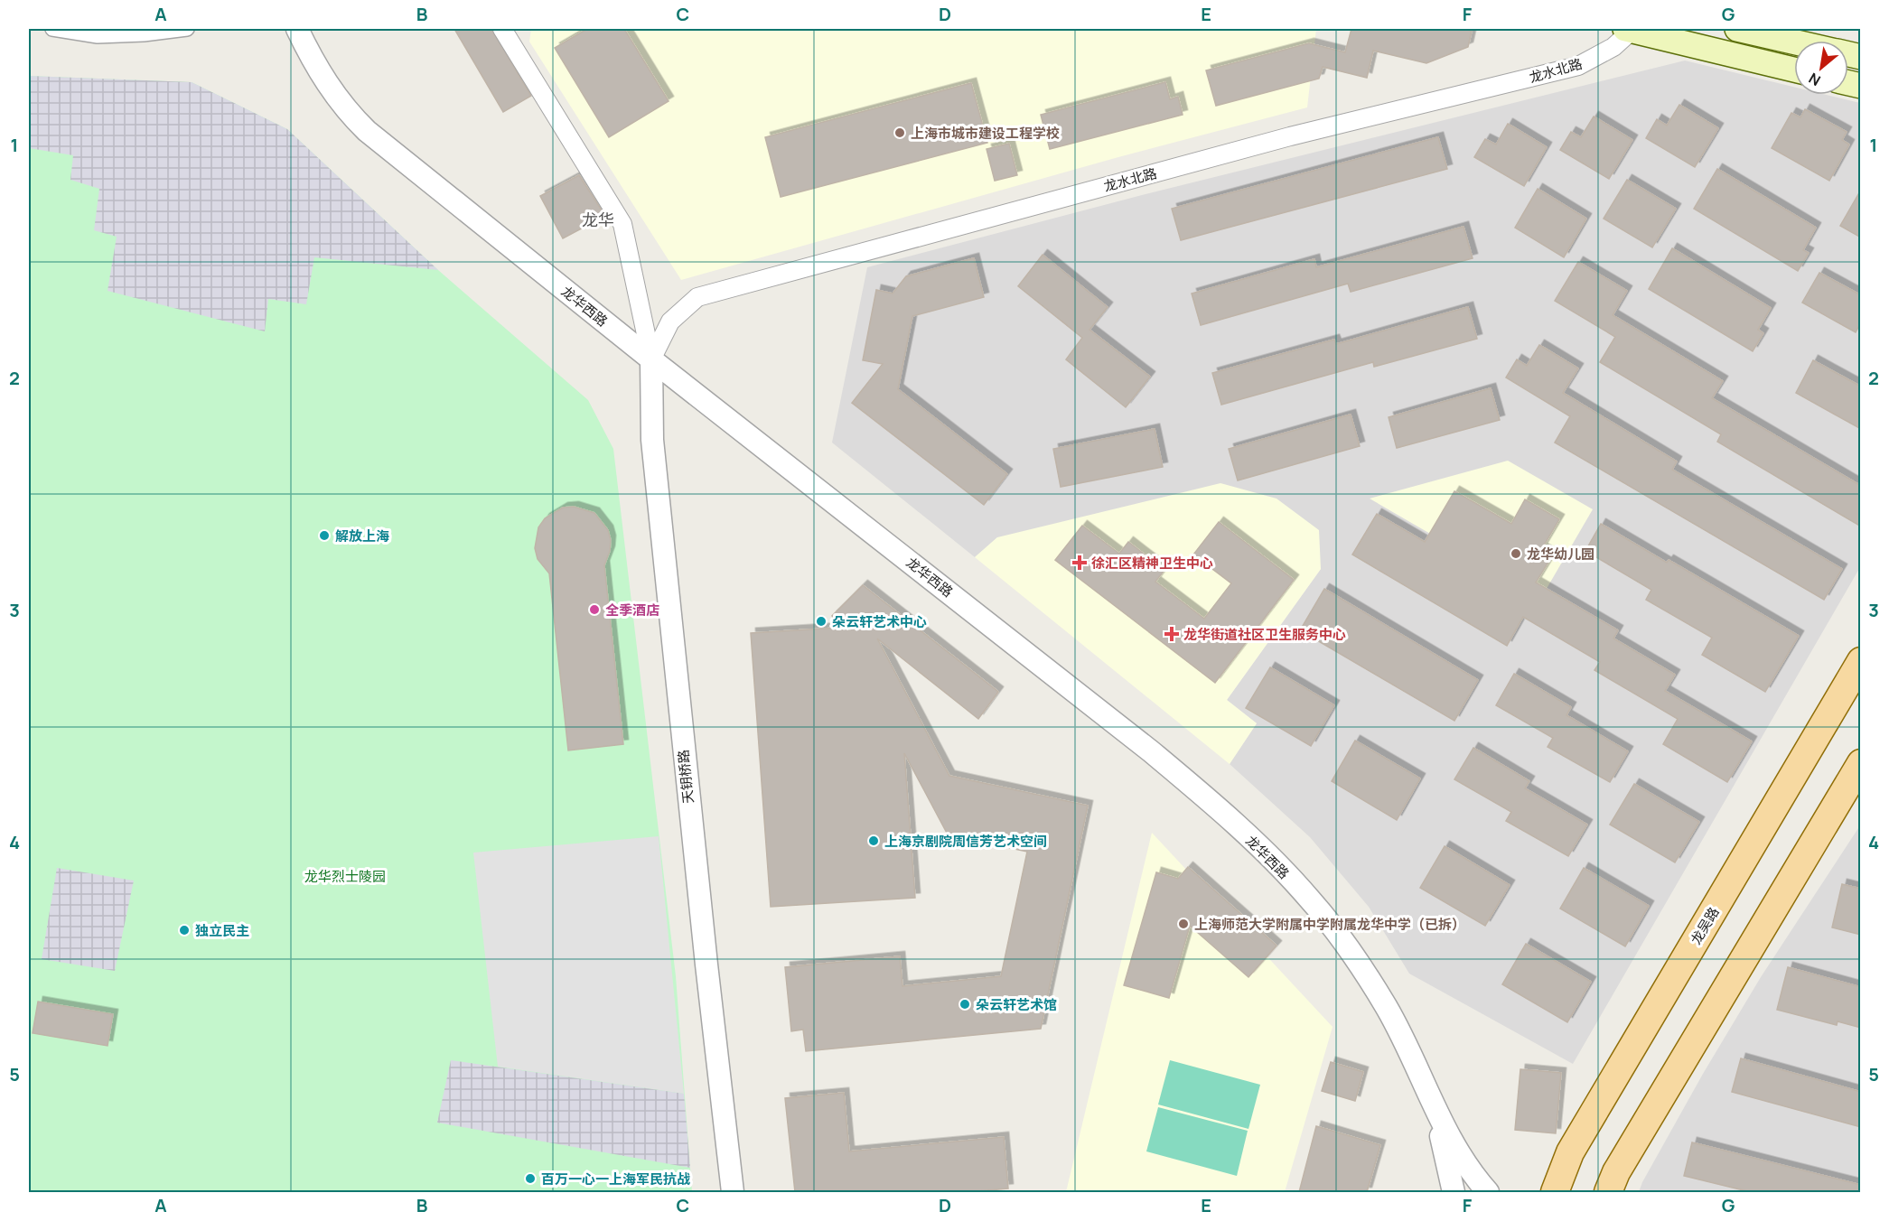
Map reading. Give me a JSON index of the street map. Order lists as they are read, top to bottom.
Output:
{
  "streets": {
    "main road": ["龙水北路", "龙吴路"],
    "street": ["龙华西路", "天钥桥路"]
  },
  "crossings": [
    ["龙水北路", "龙华西路"],
    ["龙水北路", "天钥桥路"],
    ["龙华西路", "天钥桥路"]
  ],
  "districts": ["龙华"],
  "parks": ["龙华烈士陵园"],
  "places": {
    "other": [
      "上海市城市建设工程学校",
      "解放上海",
      "龙华幼儿园",
      "全季酒店",
      "朵云轩艺术中心",
      "上海京剧院周信芳艺术空间",
      "上海师范大学附属中学附属龙华中学（已拆）",
      "独立民主",
      "朵云轩艺术馆",
      "百万一心一上海军民抗战"
    ],
    "health": ["徐汇区精神卫生中心", "龙华街道社区卫生服务中心"]
  },
  "north": "bottom left",
  "grid": {
    "columns": [
      "A",
      "B",
      "C",
      "D",
      "E",
      "F",
      "G"
    ],
    "rows": [
      "1",
      "2",
      "3",
      "4",
      "5"
    ]
  }
}
